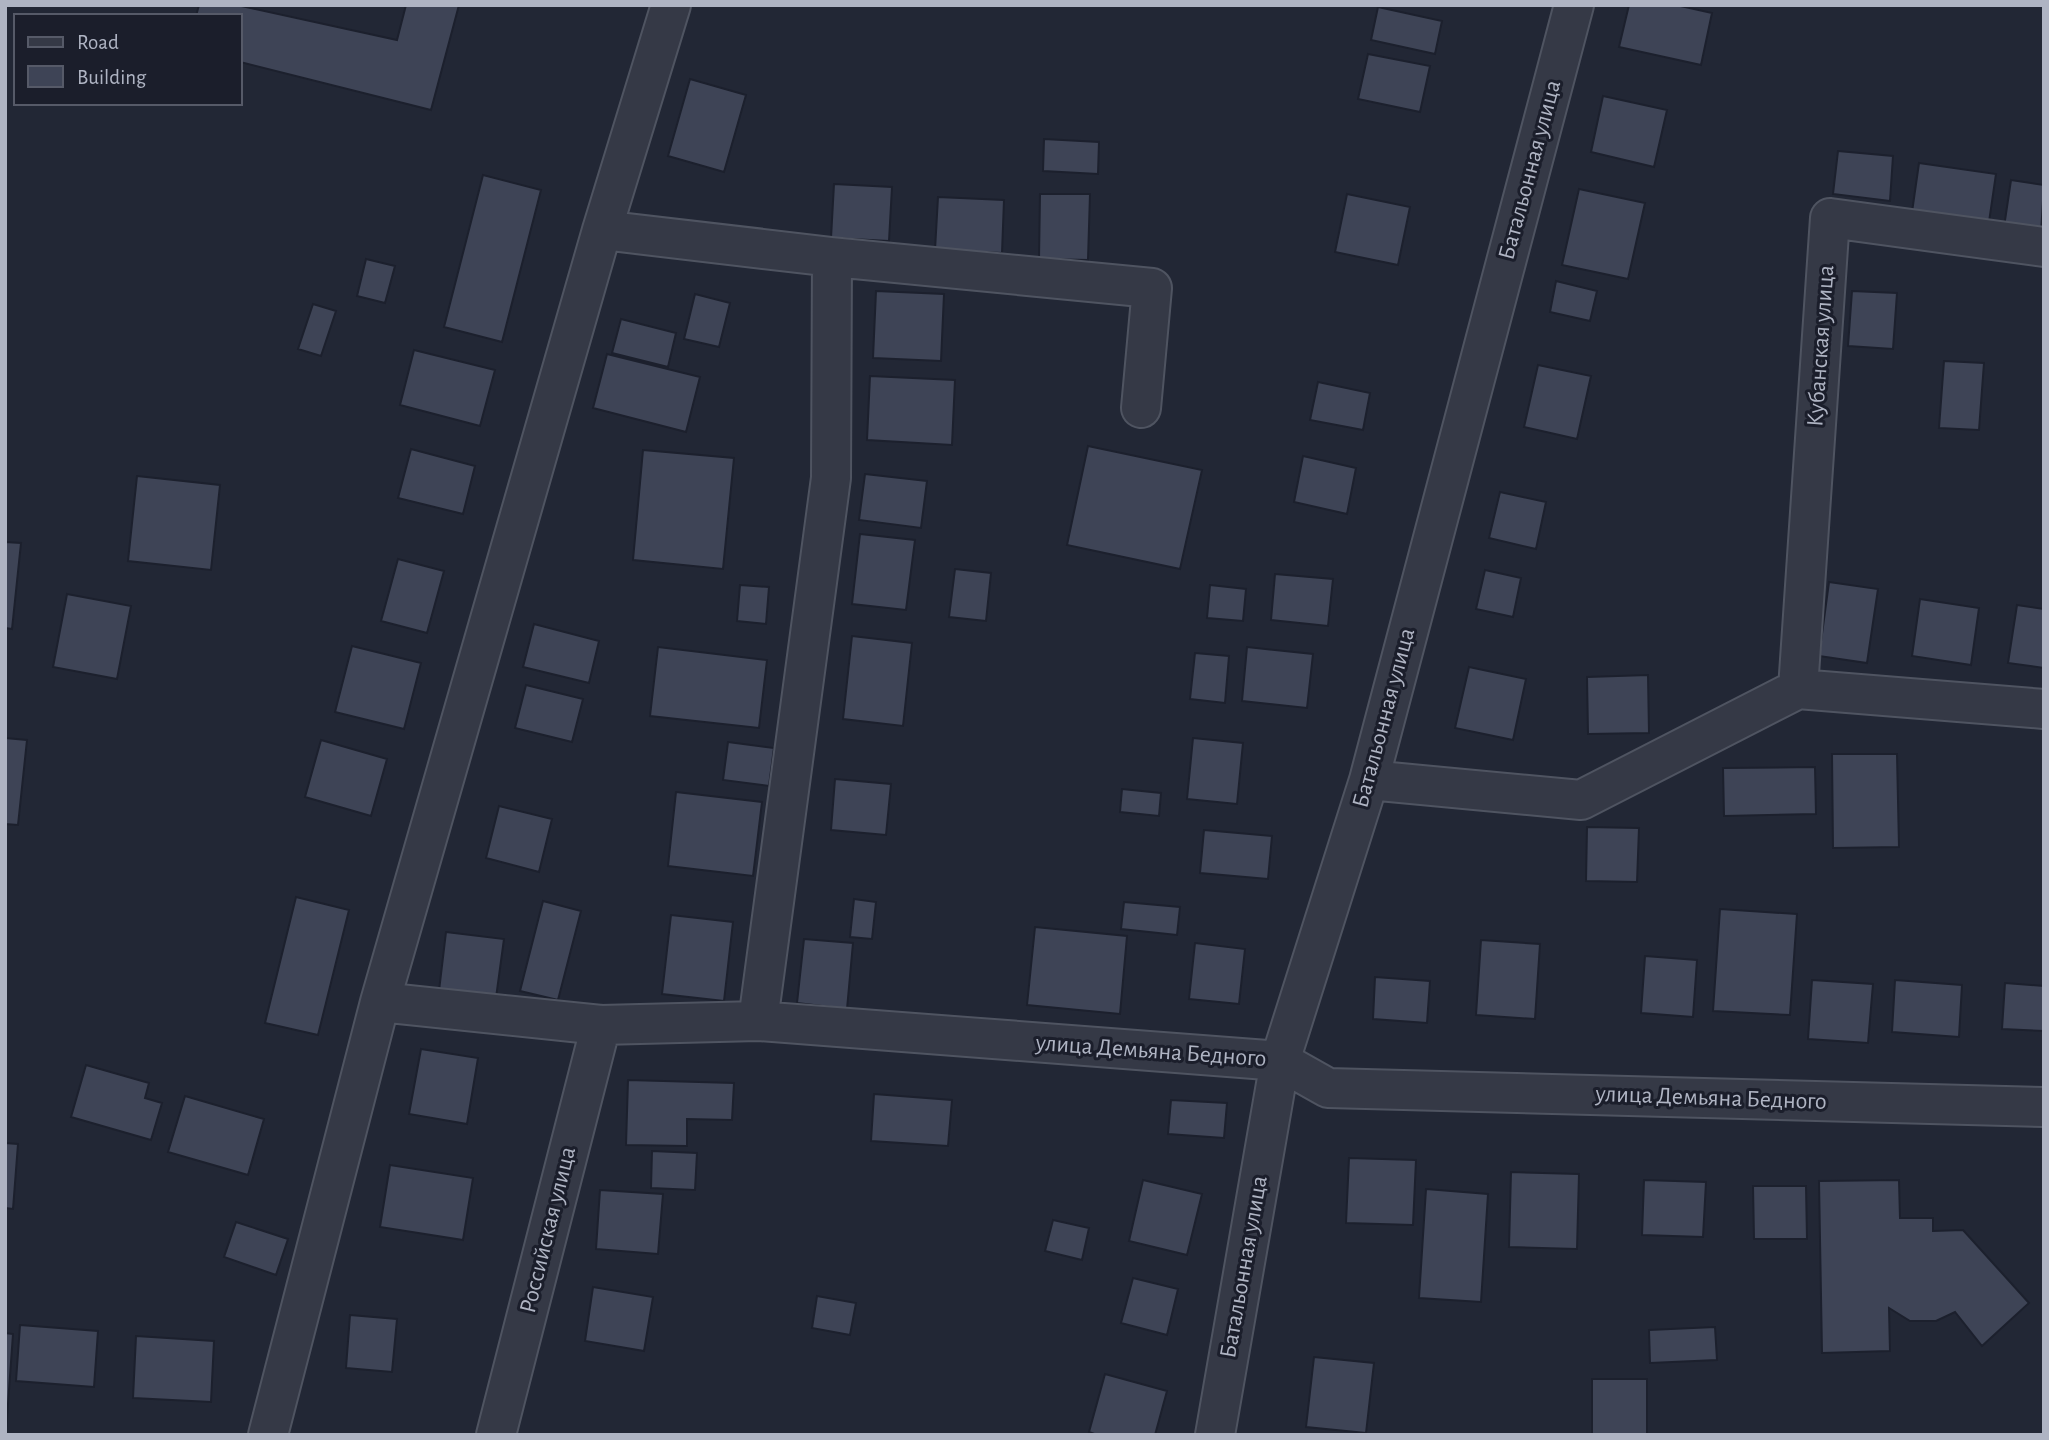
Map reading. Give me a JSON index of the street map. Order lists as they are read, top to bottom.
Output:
{
  "streets": {
    "street": [
      "Батальонная улица",
      "Кубанская улица",
      "улица Демьяна Бедного",
      "Российская улица"
    ]
  },
  "crossings": [
    ["Батальонная улица", "улица Демьяна Бедного"],
    ["улица Демьяна Бедного", "Российская улица"]
  ],
  "legend": ["Road", "Building"]
}
